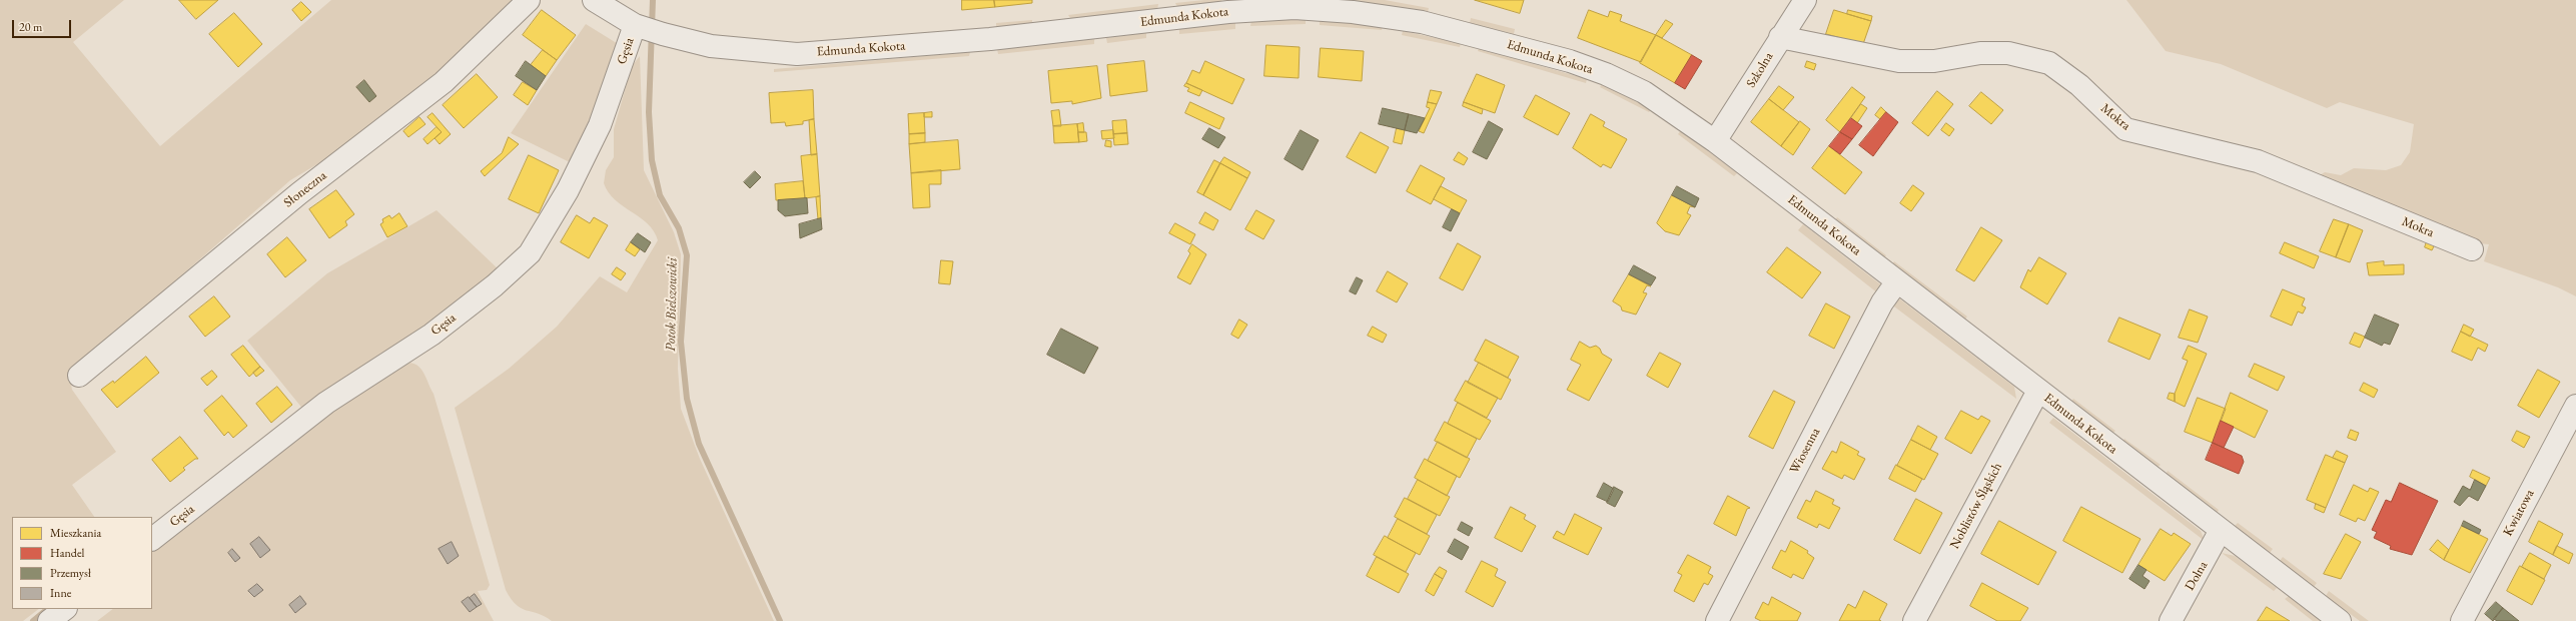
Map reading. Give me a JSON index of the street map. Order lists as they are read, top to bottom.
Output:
{
  "streets": {
    "street": [
      "Edmunda Kokota",
      "Gęsia",
      "Szkolna",
      "Mokra",
      "Słoneczna",
      "Wiosenna",
      "Noblistów Śląskich",
      "Kwiatowa",
      "Dolna"
    ]
  },
  "crossings": [
    ["Edmunda Kokota", "Gęsia"],
    ["Edmunda Kokota", "Szkolna"],
    ["Edmunda Kokota", "Wiosenna"],
    ["Edmunda Kokota", "Noblistów Śląskich"],
    ["Edmunda Kokota", "Dolna"],
    ["Szkolna", "Mokra"]
  ],
  "water": ["Potok Bielszowicki"],
  "legend": [
    "Mieszkania",
    "Handel",
    "Przemysł",
    "Inne"
  ],
  "scale_bar": "20 m"
}
